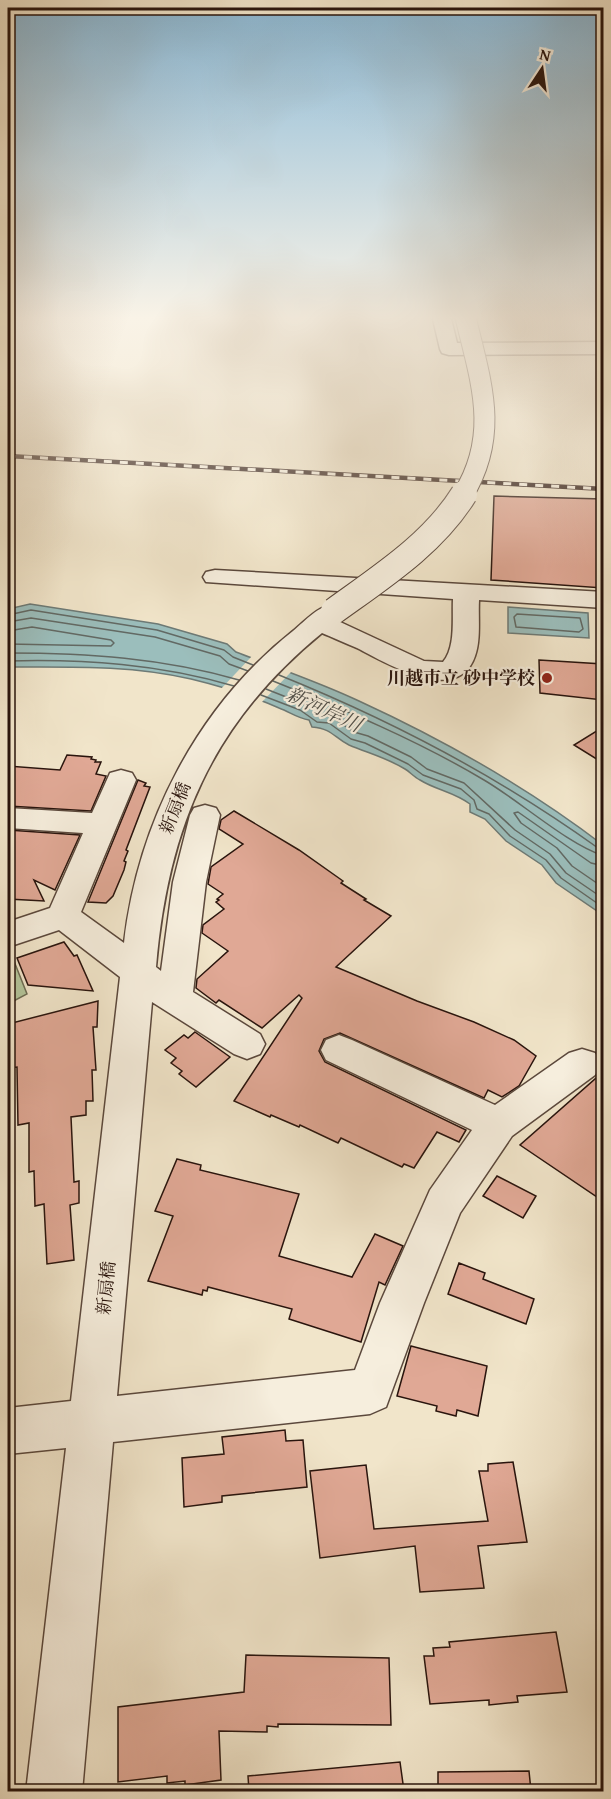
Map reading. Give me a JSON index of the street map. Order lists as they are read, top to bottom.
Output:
{
  "streets": {
    "street": ["新扇橋"]
  },
  "water": ["新河岸川"],
  "places": ["川越市立 砂中学校"],
  "north": "top"
}
